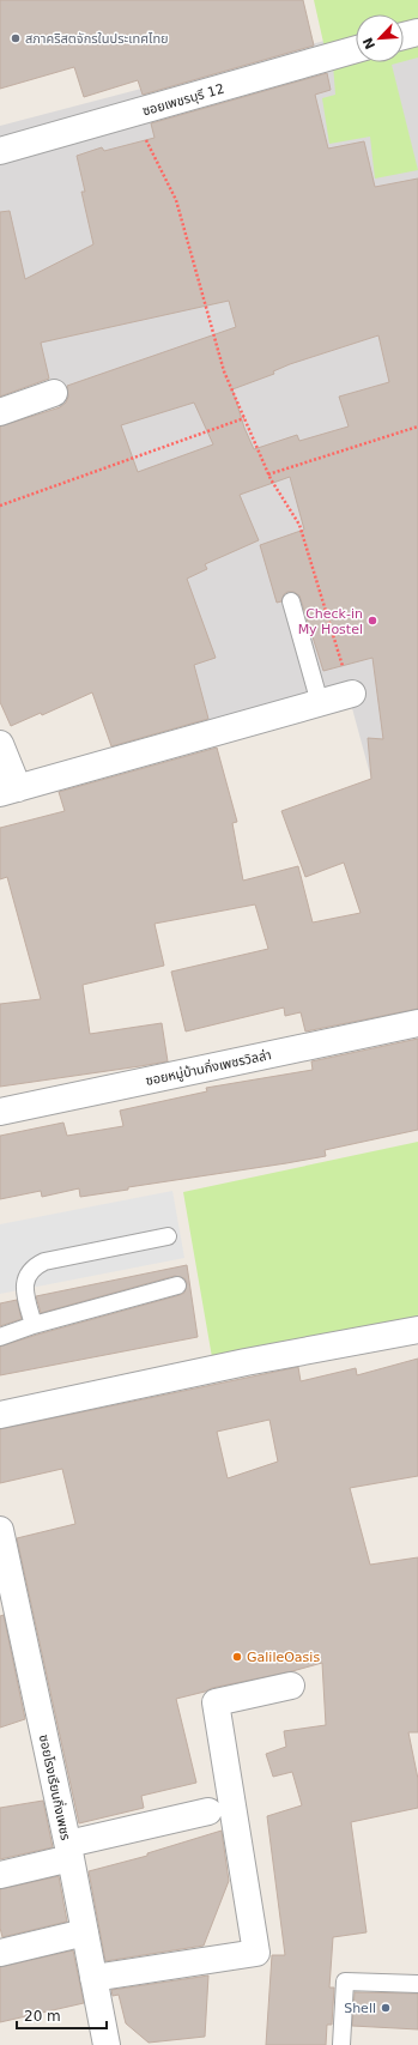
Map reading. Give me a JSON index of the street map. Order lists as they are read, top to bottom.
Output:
{
  "streets": {
    "street": ["ซอยเพชรบุรี 12", "ซอยหมู่บ้านกิ่งเพชรวิลล่า", "ซอยโรงเรียนกิ่งเพชร"]
  },
  "places": [
    "สภาคริสตจักรในประเทศไทย",
    "Check-in My Hostel",
    "GalileOasis",
    "Shell"
  ],
  "scale_bar": "20 m",
  "north": "bottom left"
}
